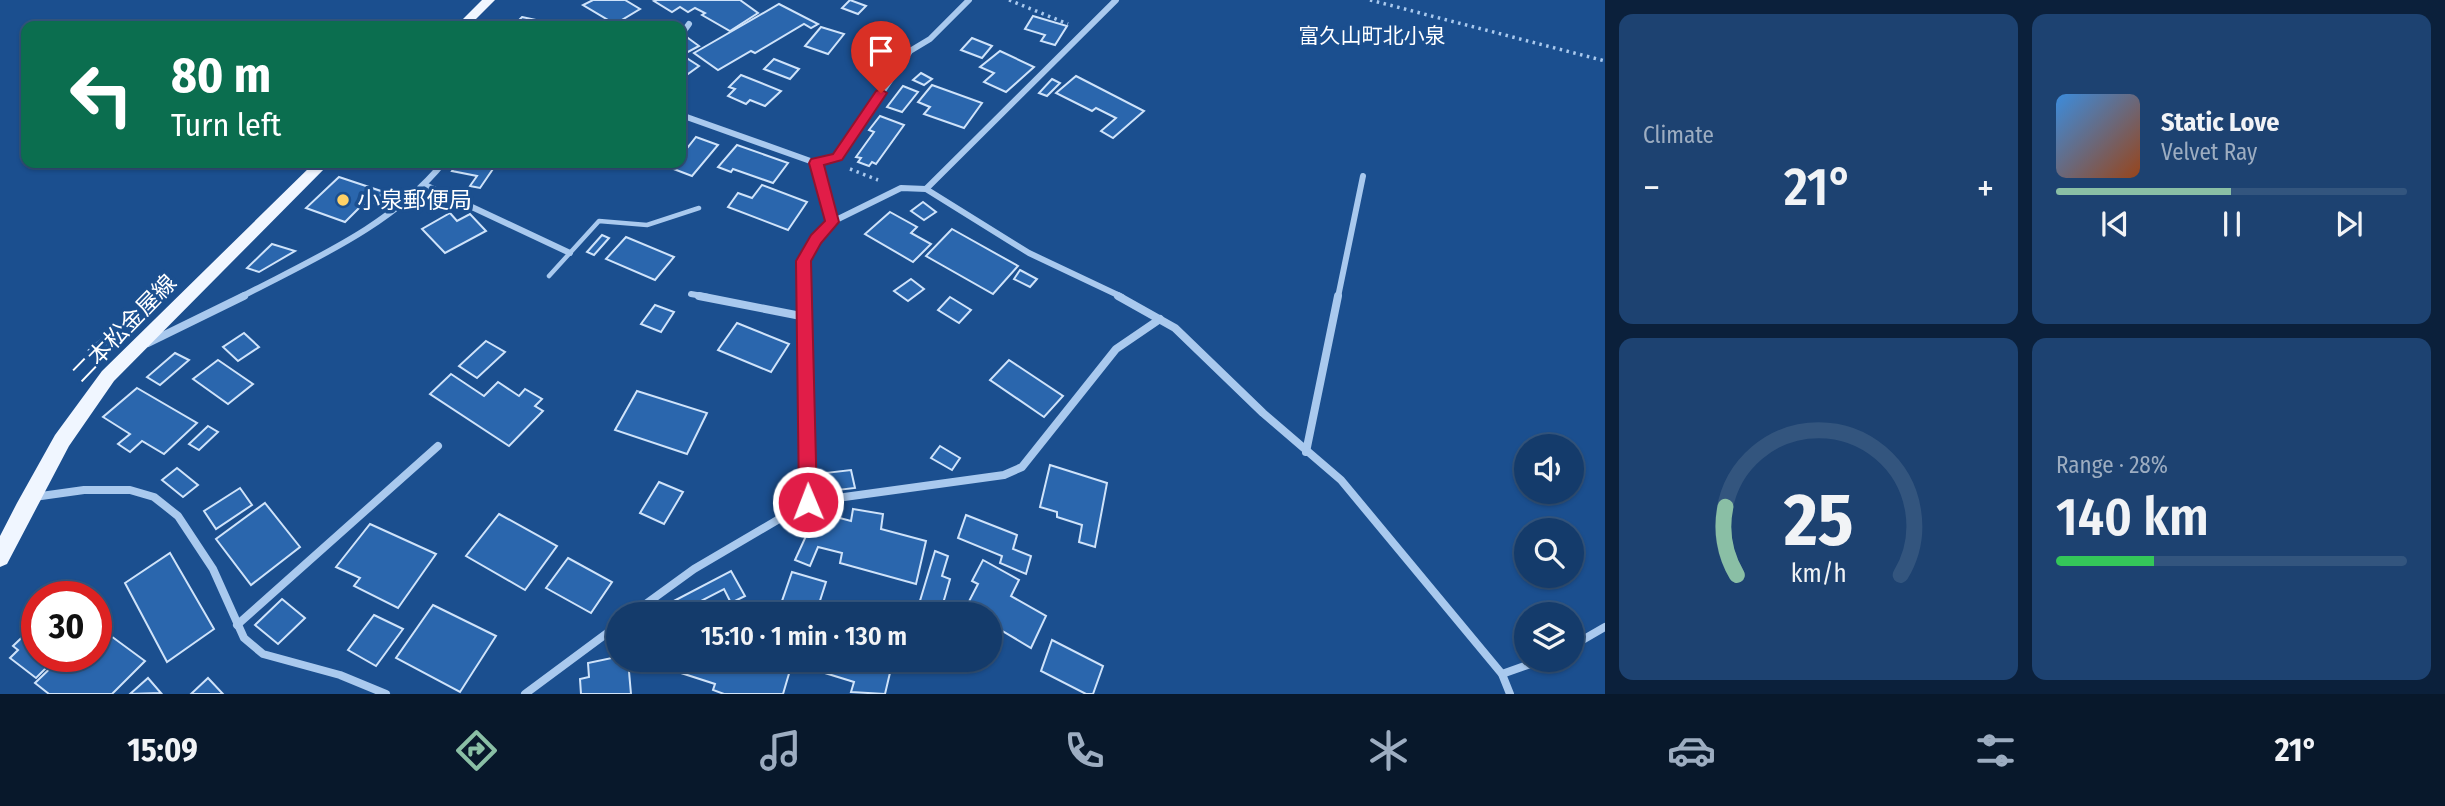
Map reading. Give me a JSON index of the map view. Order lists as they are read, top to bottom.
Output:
{
  "streets": {
    "main road": ["二本松金屋線"]
  },
  "districts": ["富久山町北小泉"],
  "places": ["小泉郵便局"],
  "page": {
    "tile": [
      "Climate",
      ["Range · 28%", "140 km"]
    ],
    "turn": ["80 m", "Turn left"],
    "song": ["Static Love", "Velvet Ray"],
    "heat": ["−", "21°", "+"],
    "limit": "30",
    "trip": "15:10 · 1 min · 130 m",
    "tabs": ["15:09", "21°"],
    "gauge": ["25", "km/h"]
  }
}
